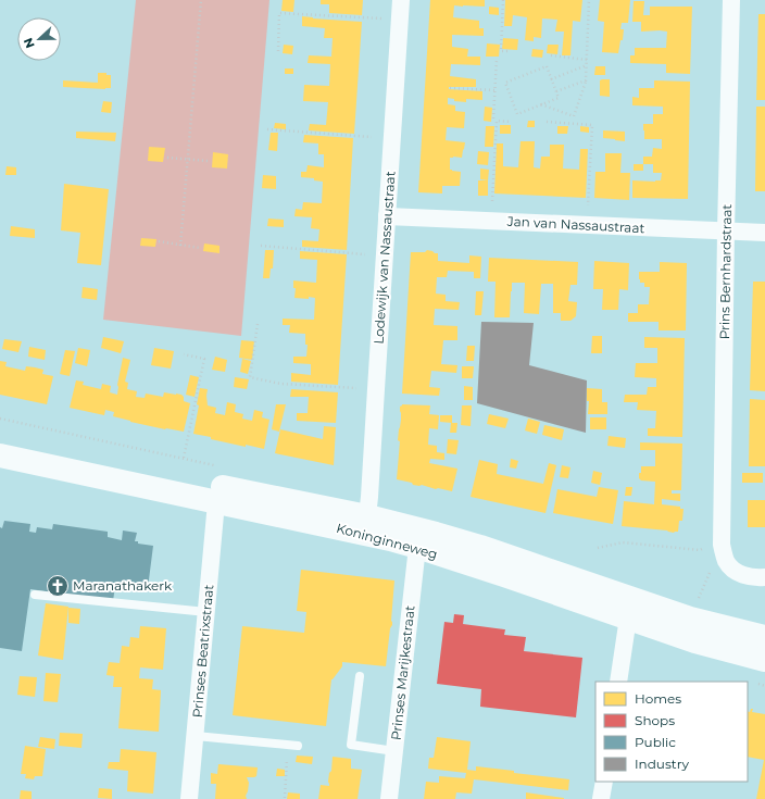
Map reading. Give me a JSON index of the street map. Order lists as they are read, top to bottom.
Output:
{
  "streets": {
    "main road": ["Koninginneweg"],
    "street": [
      "Jan van Nassaustraat",
      "Lodewijk van Nassaustraat",
      "Prins Bernhardstraat",
      "Prinses Beatrixstraat",
      "Prinses Marijkestraat"
    ]
  },
  "crossings": [
    ["Jan van Nassaustraat", "Lodewijk van Nassaustraat"],
    ["Jan van Nassaustraat", "Prins Bernhardstraat"],
    ["Lodewijk van Nassaustraat", "Koninginneweg"],
    ["Koninginneweg", "Prinses Beatrixstraat"],
    ["Koninginneweg", "Prinses Marijkestraat"]
  ],
  "places": {
    "church": ["Maranathakerk"]
  },
  "legend": [
    "Homes",
    "Shops",
    "Public",
    "Industry"
  ],
  "north": "left"
}
